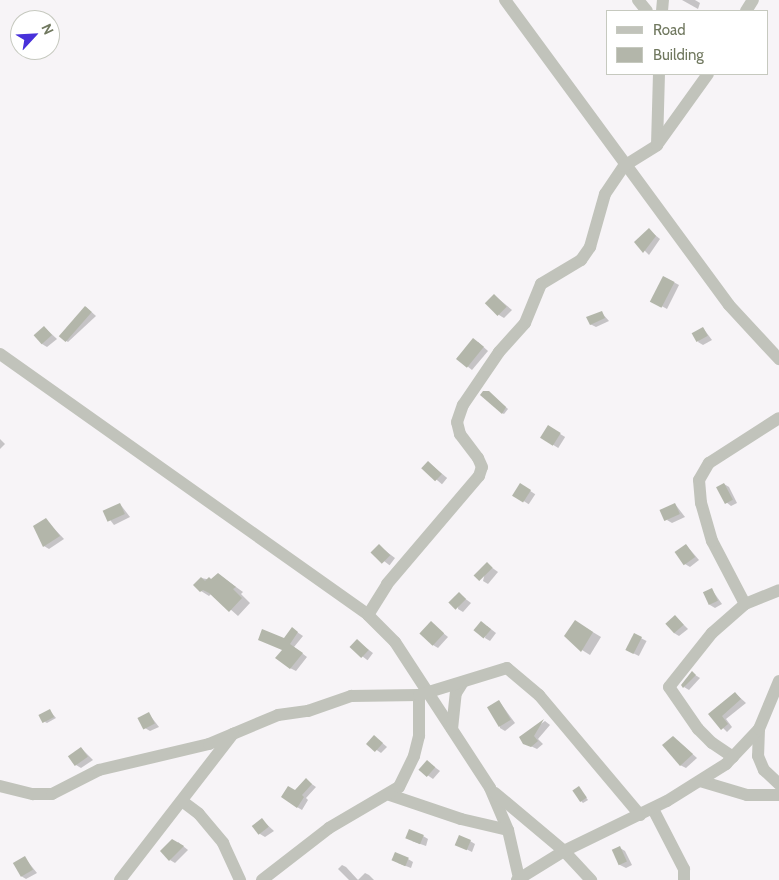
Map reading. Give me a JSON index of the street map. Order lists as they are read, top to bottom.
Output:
{
  "legend": ["Road", "Building"],
  "north": "top right"
}
